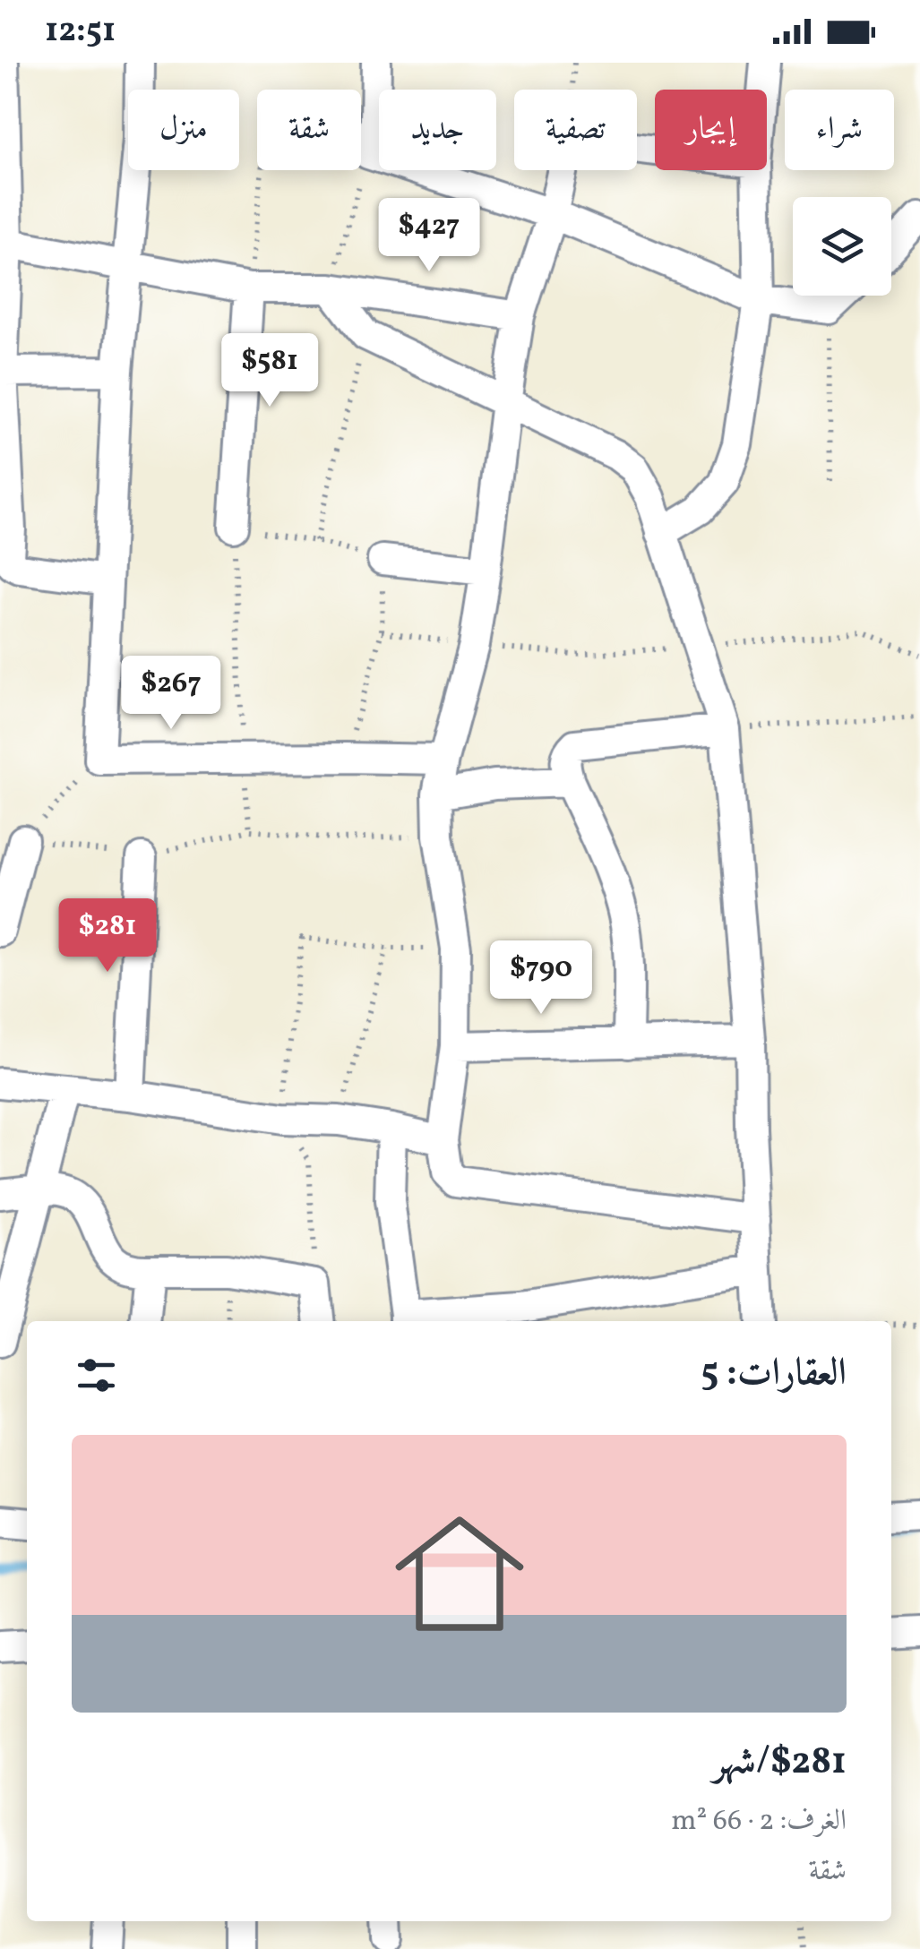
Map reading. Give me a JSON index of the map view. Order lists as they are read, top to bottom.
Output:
{
  "page": {
    "status": "12:51",
    "chip": [
      "شراء",
      "إيجار",
      "تصفية",
      "جديد",
      "شقة",
      "منزل"
    ],
    "price": [
      "$427",
      "$581",
      "$267",
      "$281",
      "$790"
    ],
    "heading": "العقارات: 5",
    "list": [
      {
        "name": "$281/شهر",
        "note": "الغرف: 2 · 66 m² · شقة"
      }
    ]
  }
}
